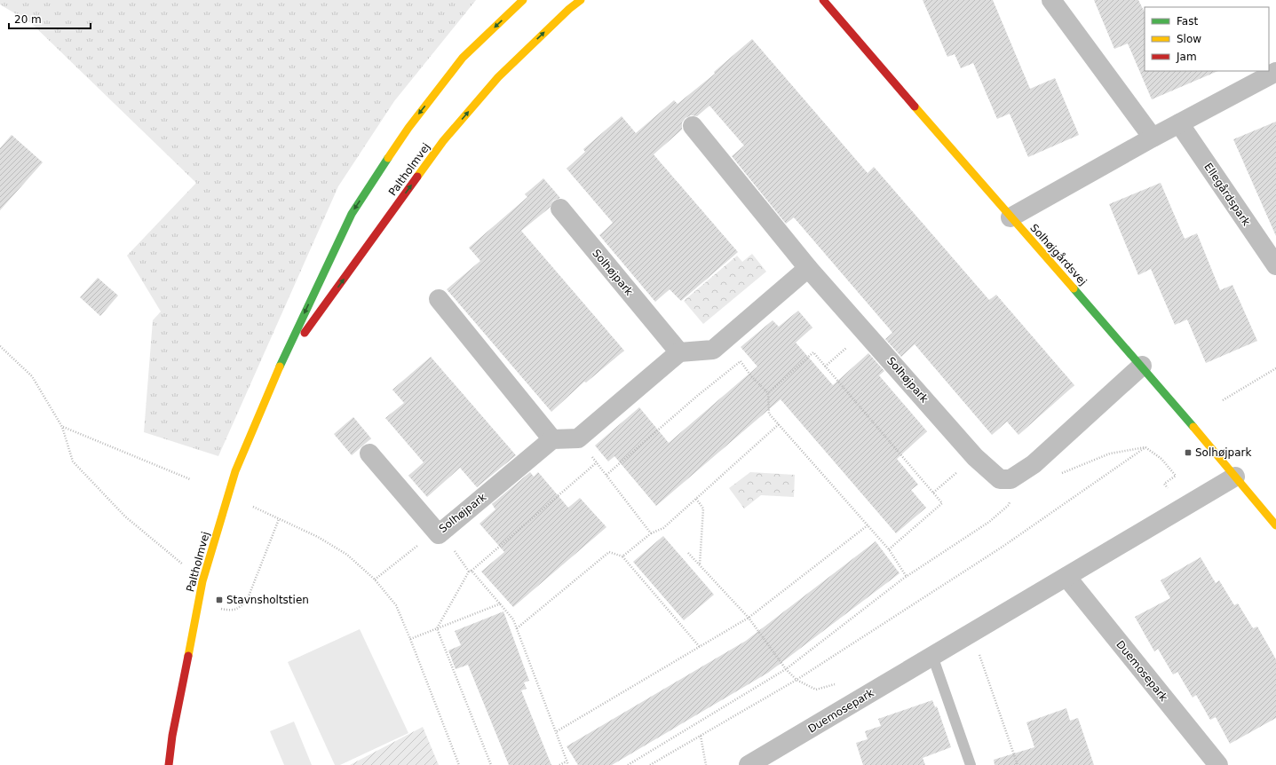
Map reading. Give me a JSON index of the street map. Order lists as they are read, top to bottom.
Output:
{
  "streets": {
    "street": [
      "Paltholmvej",
      "Ellegårdspark",
      "Solhøjgårdsvej",
      "Solhøjpark",
      "Duemosepark"
    ]
  },
  "crossings": [
    ["Solhøjgårdsvej", "Duemosepark"]
  ],
  "places": {
    "transit": ["Solhøjpark", "Stavnsholtstien"]
  },
  "legend": ["Fast", "Slow", "Jam"],
  "scale_bar": "20 m"
}
